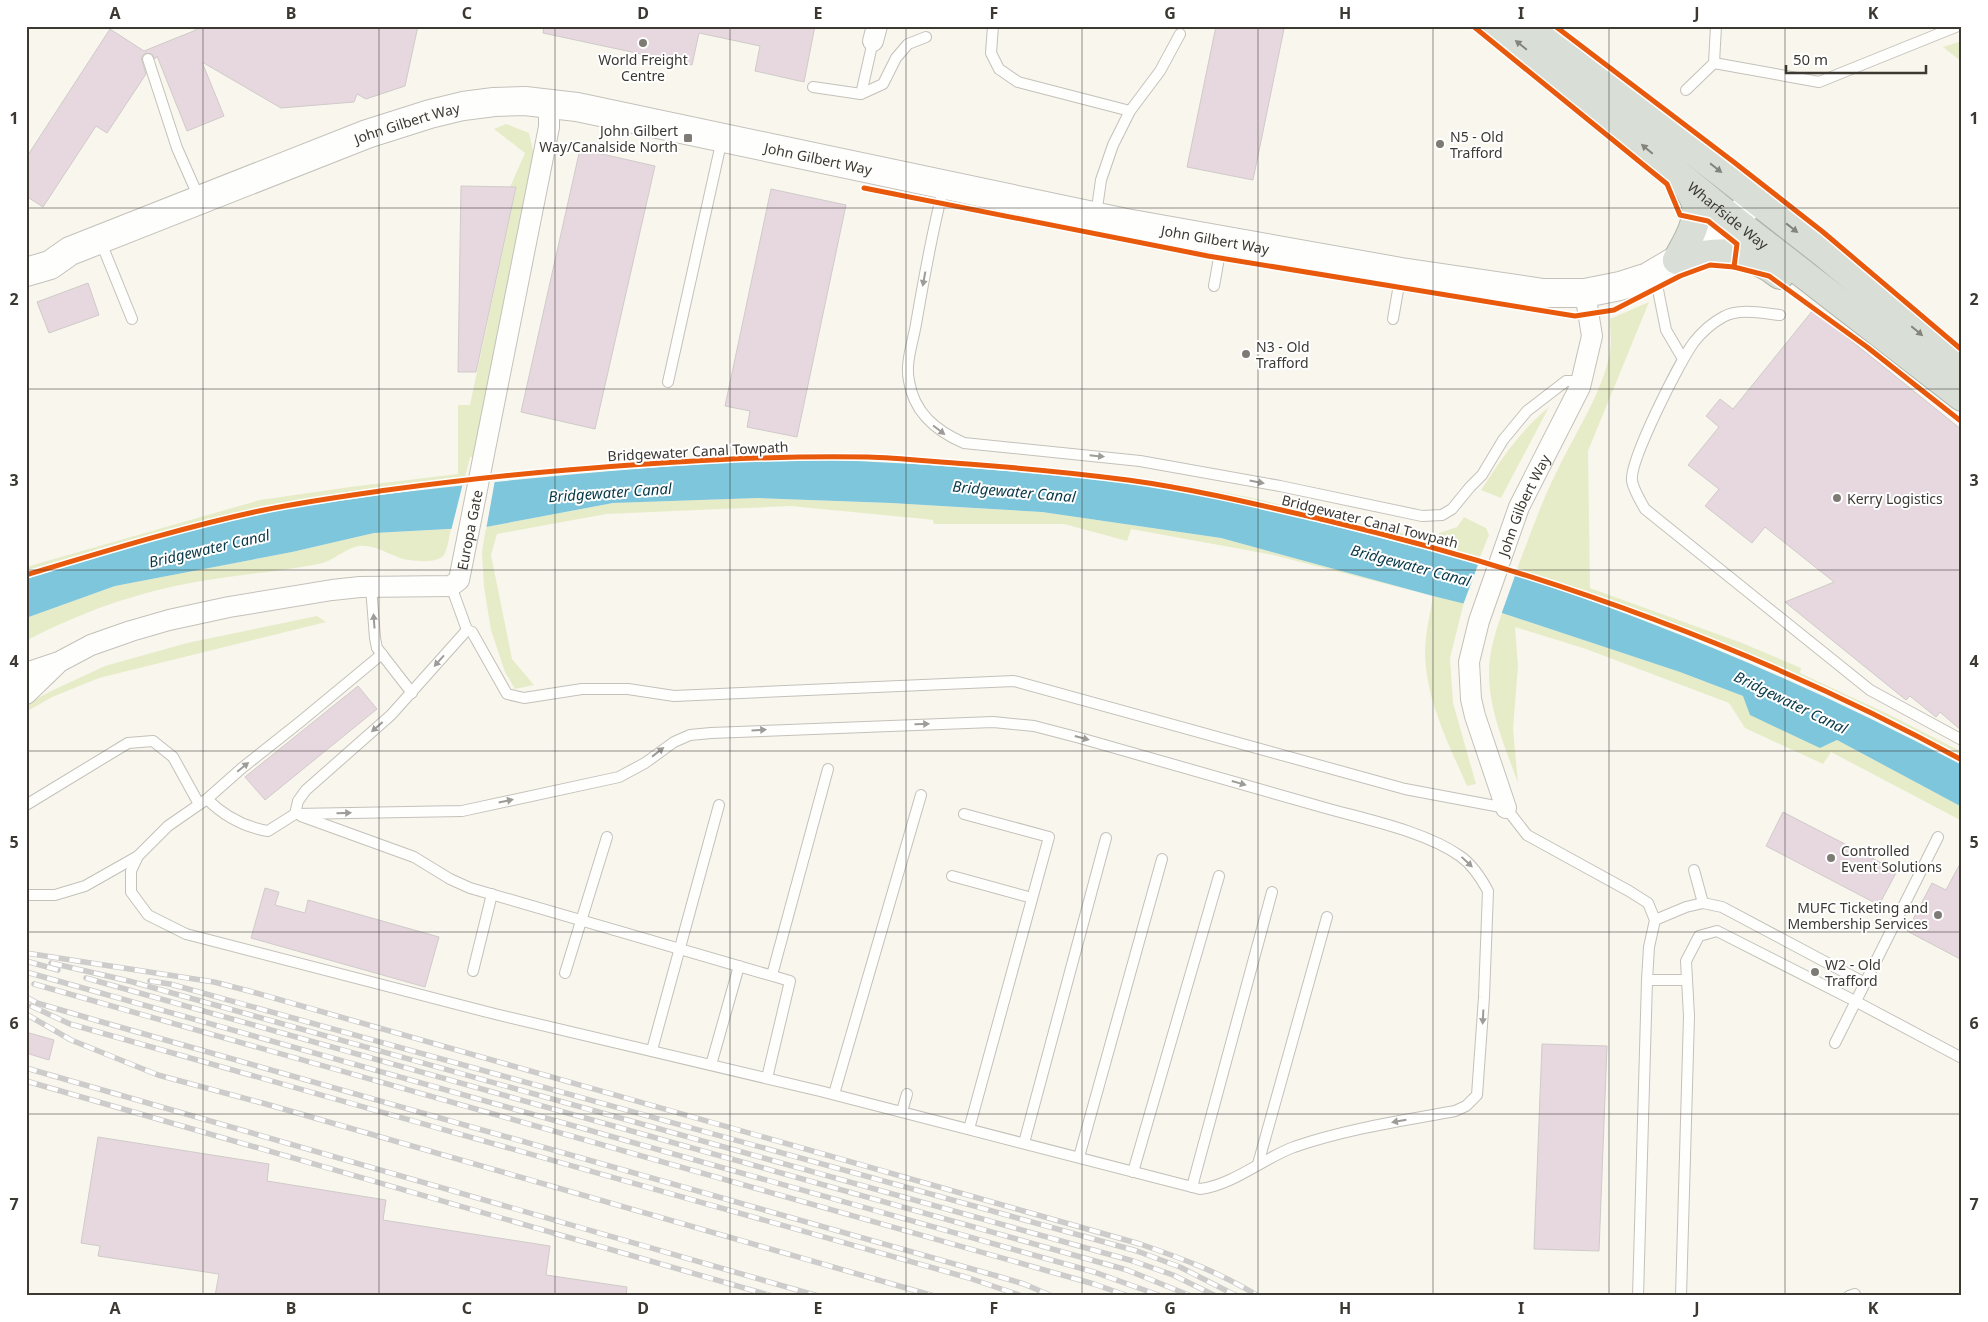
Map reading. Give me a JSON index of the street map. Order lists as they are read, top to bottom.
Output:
{
  "streets": {
    "highway": ["Wharfside Way"],
    "street": ["John Gilbert Way", "Europa Gate"],
    "cycle path": ["Bridgewater Canal Towpath"]
  },
  "crossings": [
    ["John Gilbert Way", "Wharfside Way"],
    ["John Gilbert Way", "Europa Gate"]
  ],
  "water": ["Bridgewater Canal"],
  "places": {
    "other": [
      "World Freight Centre",
      "N5 - Old Trafford",
      "N3 - Old Trafford",
      "Kerry Logistics",
      "Controlled Event Solutions",
      "MUFC Ticketing and Membership Services",
      "W2 - Old Trafford"
    ],
    "transit": ["John Gilbert Way/Canalside North"]
  },
  "scale_bar": "50 m",
  "grid": {
    "columns": [
      "A",
      "B",
      "C",
      "D",
      "E",
      "F",
      "G",
      "H",
      "I",
      "J",
      "K"
    ],
    "rows": [
      "1",
      "2",
      "3",
      "4",
      "5",
      "6",
      "7"
    ]
  }
}
